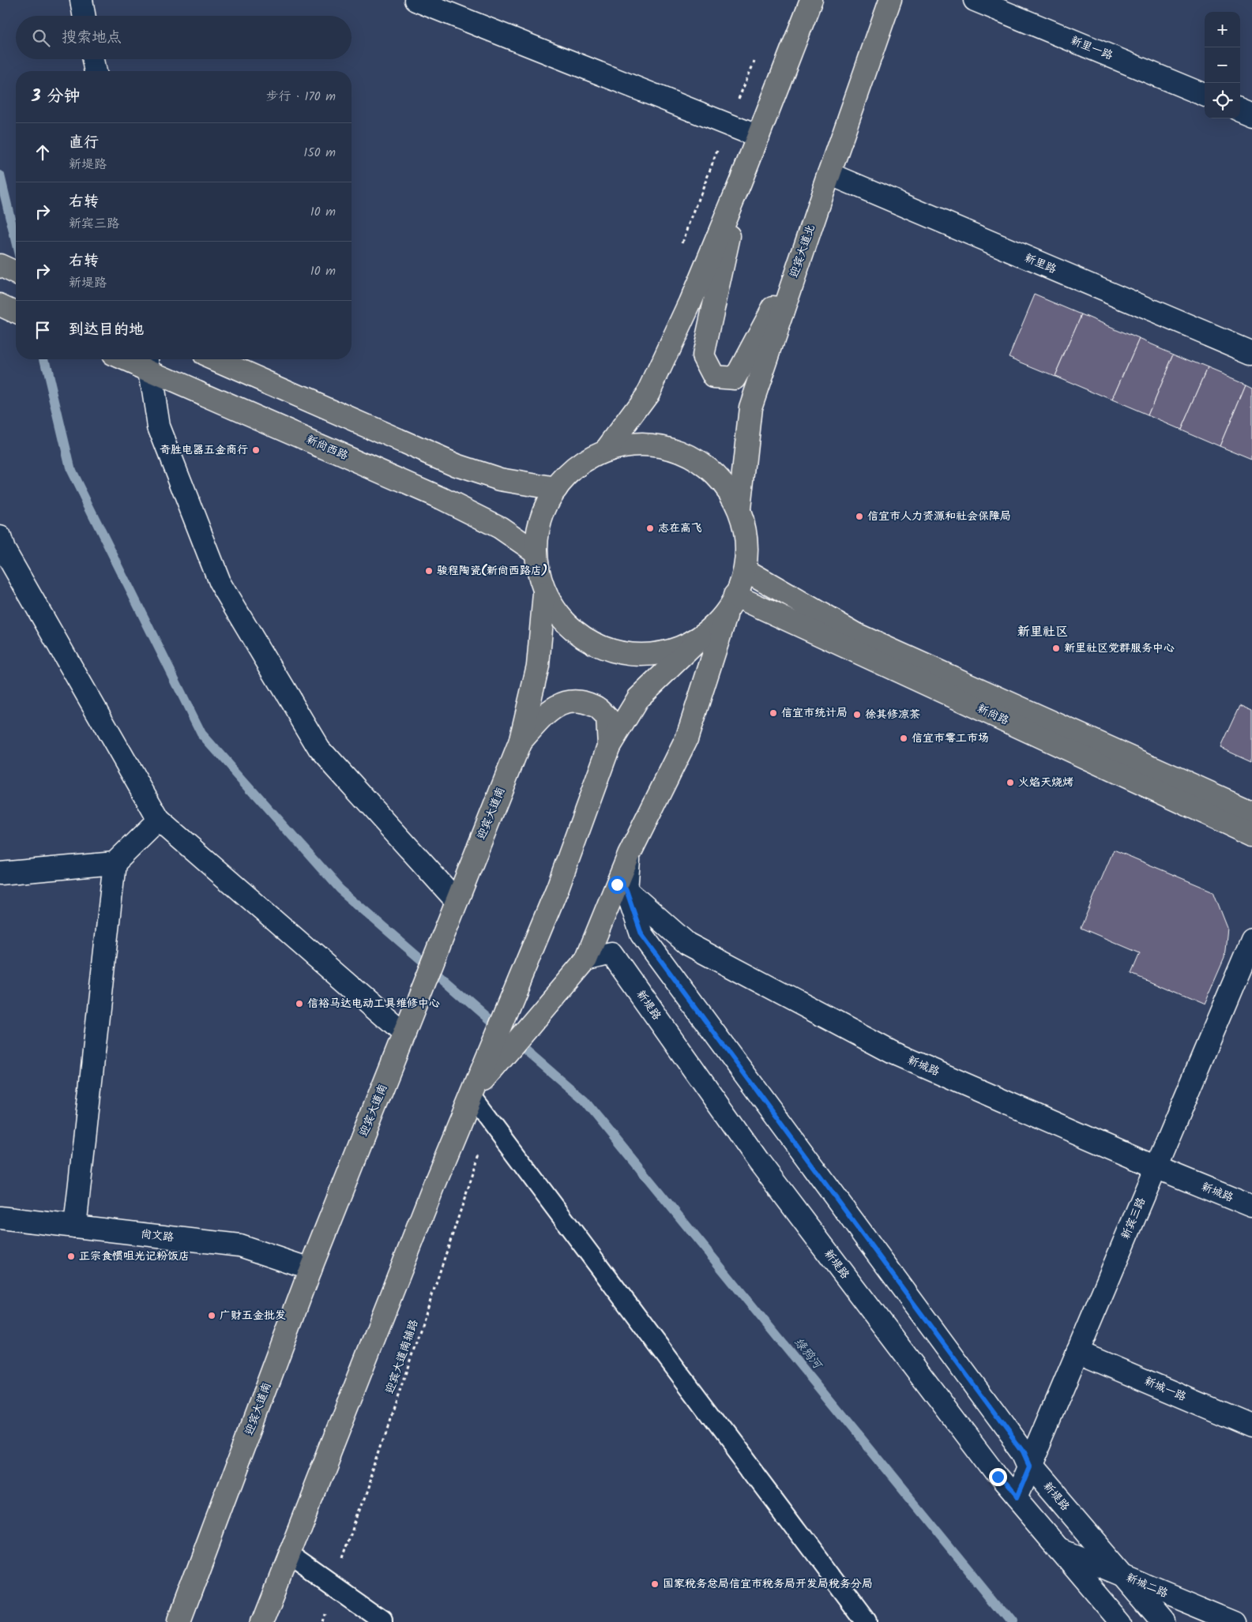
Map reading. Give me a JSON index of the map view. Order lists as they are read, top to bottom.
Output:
{
  "streets": {
    "main road": [
      "迎宾大道北",
      "新尚西路",
      "新尚路",
      "迎宾大道南"
    ],
    "street": [
      "新里一路",
      "新里路",
      "新堤路",
      "新城路",
      "新宾三路",
      "尚文路",
      "新城一路",
      "新城二路"
    ],
    "path": ["迎宾大道南辅路"]
  },
  "crossings": [
    ["迎宾大道北", "新里路"],
    ["迎宾大道南", "尚文路"],
    ["新堤路", "新城路"],
    ["新堤路", "新宾三路"],
    ["新堤路", "新城二路"],
    ["新城路", "新宾三路"],
    ["新宾三路", "新城一路"]
  ],
  "districts": ["新里社区"],
  "water": ["绿鸦河"],
  "places": [
    "奇胜电器五金商行",
    "信宜市人力资源和社会保障局",
    "志在高飞",
    "骏程陶瓷(新尚西路店)",
    "新里社区党群服务中心",
    "信宜市统计局",
    "徐其修凉茶",
    "信宜市零工市场",
    "火焰天烧烤",
    "信裕马达电动工具维修中心",
    "正宗食惯咀光记粉饭店",
    "广财五金批发",
    "国家税务总局信宜市税务局开发局税务分局"
  ],
  "page": {
    "map_buttons": ["+", "−"],
    "search": "搜索地点",
    "heading": ["3 分钟", "步行 · 170 m"],
    "list": [
      ["直行", "新堤路", "150 m"],
      ["右转", "新宾三路", "10 m"],
      ["右转", "新堤路", "10 m"],
      "到达目的地"
    ]
  }
}
